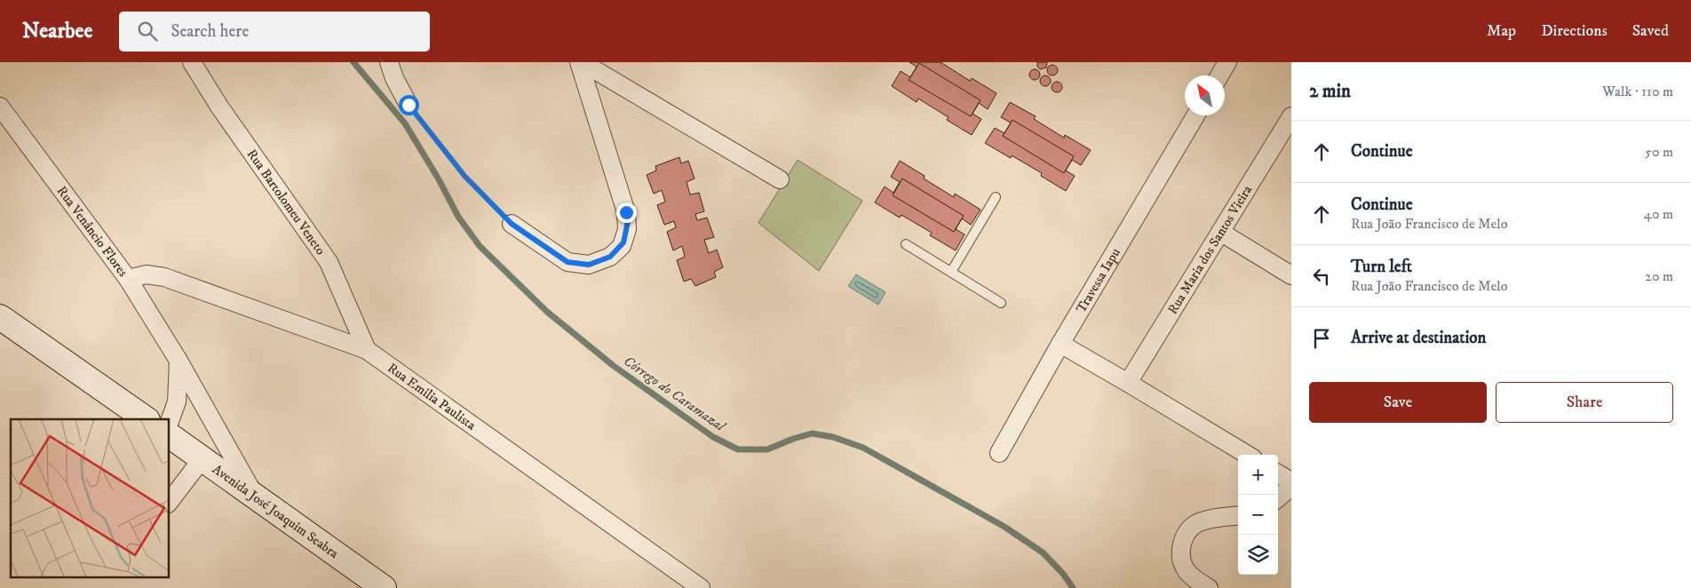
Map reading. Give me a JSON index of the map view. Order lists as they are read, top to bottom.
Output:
{
  "streets": {
    "main road": ["Avenida José Joaquim Seabra"],
    "street": [
      "Rua Bartolomeu Veneto",
      "Rua Venâncio Flores",
      "Rua Maria dos Santos Vieira",
      "Travessa Iapu",
      "Rua Emilia Paulista"
    ]
  },
  "crossings": [
    ["Rua Bartolomeu Veneto", "Rua Emilia Paulista"],
    ["Rua Venâncio Flores", "Rua Emilia Paulista"],
    ["Rua Venâncio Flores", "Avenida José Joaquim Seabra"]
  ],
  "water": ["Córrego do Caramazal"],
  "north": "top left",
  "page": {
    "header": "Nearbee",
    "search": "Search here",
    "nav": ["Map", "Directions", "Saved"],
    "heading": ["2 min", "Walk · 110 m"],
    "list": [
      ["Continue", "50 m"],
      ["Continue", "Rua João Francisco de Melo", "40 m"],
      ["Turn left", "Rua João Francisco de Melo", "20 m"],
      "Arrive at destination"
    ],
    "buttons": ["Save", "Share"],
    "map_buttons": ["+", "−"]
  }
}
